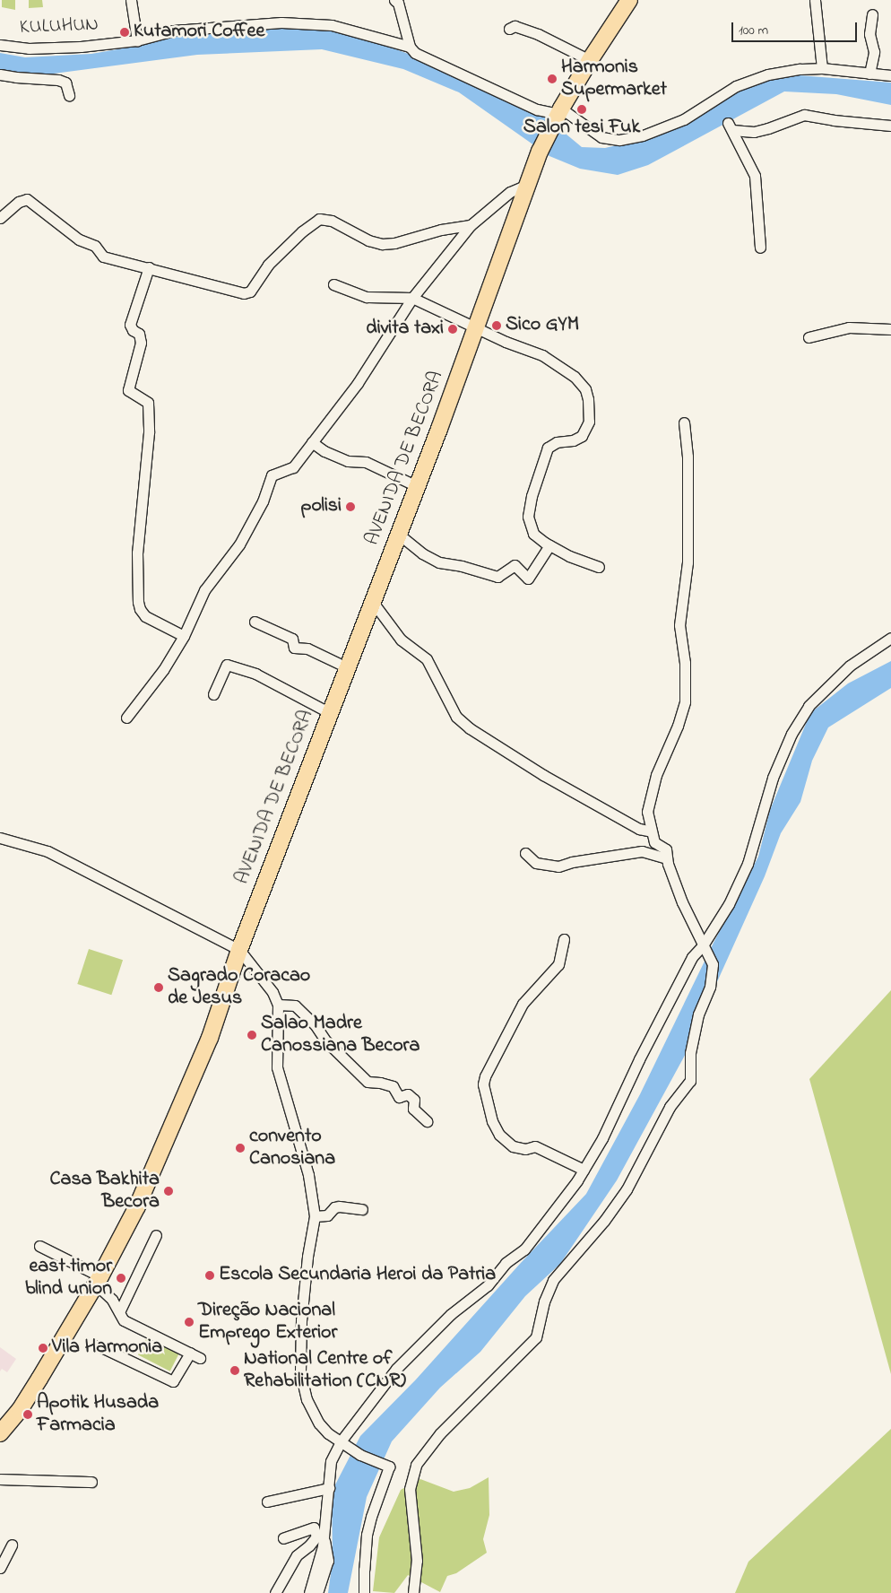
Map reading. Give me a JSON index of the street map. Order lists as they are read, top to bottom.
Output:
{
  "streets": {
    "main road": ["AVENIDA DE BECORA"],
    "street": ["KULUHUN"]
  },
  "crossings": [
    ["KULUHUN", "AVENIDA DE BECORA"]
  ],
  "places": [
    "Kutamori Coffee",
    "Harmonis Supermarket",
    "Salon tesi Fuk",
    "Sico GYM",
    "divita taxi",
    "polisi",
    "Sagrado Coracao de Jesus",
    "Salao Madre Canossiana Becora",
    "convento Canosiana",
    "Casa Bakhita Becora",
    "Escola Secundaria Heroi da Patria",
    "east timor blind union",
    "Direção Nacional Emprego Exterior",
    "Vila Harmonia",
    "National Centre of Rehabilitation (CNR)",
    "Apotik Husada Farmacia"
  ],
  "scale_bar": "100 m"
}
